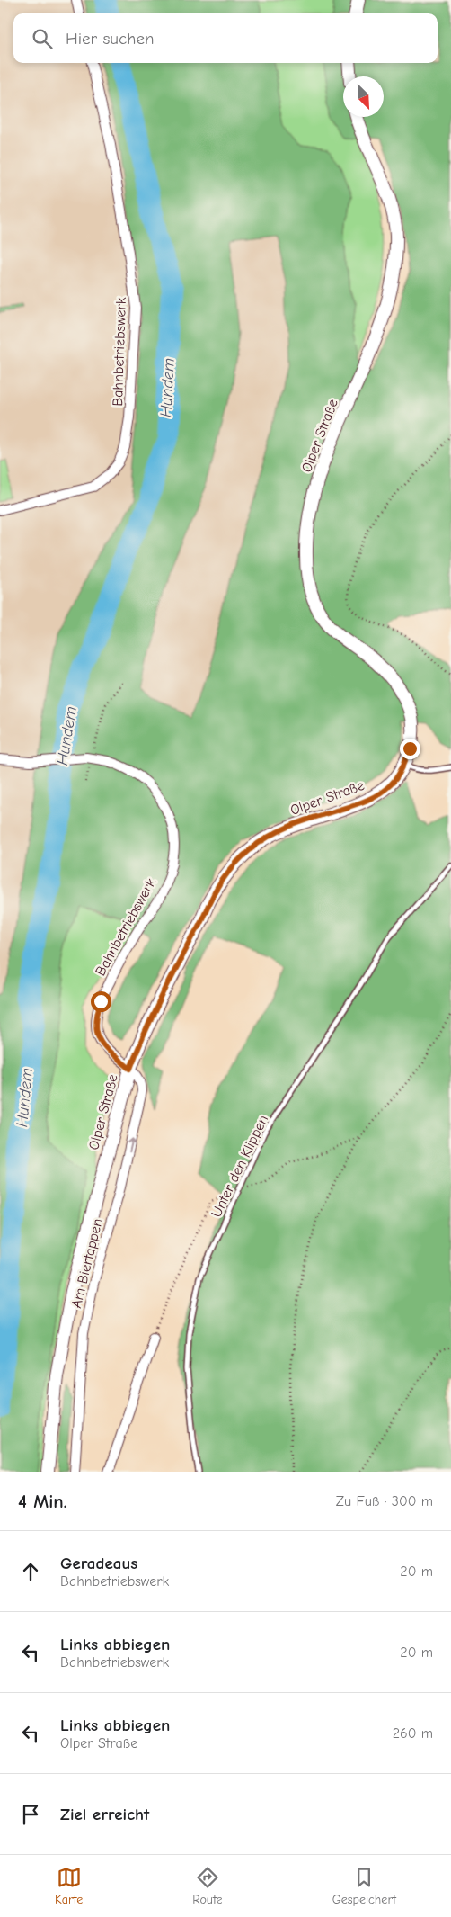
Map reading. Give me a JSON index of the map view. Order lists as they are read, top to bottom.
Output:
{
  "streets": {
    "main road": ["Olper Straße"],
    "street": ["Bahnbetriebswerk", "Am Biertappen"],
    "lane": ["Unter den Klippen"]
  },
  "crossings": [
    ["Bahnbetriebswerk", "Olper Straße"],
    ["Bahnbetriebswerk", "Am Biertappen"],
    ["Olper Straße", "Am Biertappen"]
  ],
  "water": ["Hundem"],
  "north": "bottom right",
  "page": {
    "search": "Hier suchen",
    "heading": ["4 Min.", "Zu Fuß · 300 m"],
    "list": [
      ["Geradeaus", "Bahnbetriebswerk", "20 m"],
      ["Links abbiegen", "Bahnbetriebswerk", "20 m"],
      ["Links abbiegen", "Olper Straße", "260 m"],
      "Ziel erreicht"
    ],
    "nav": ["Karte", "Route", "Gespeichert"]
  }
}
